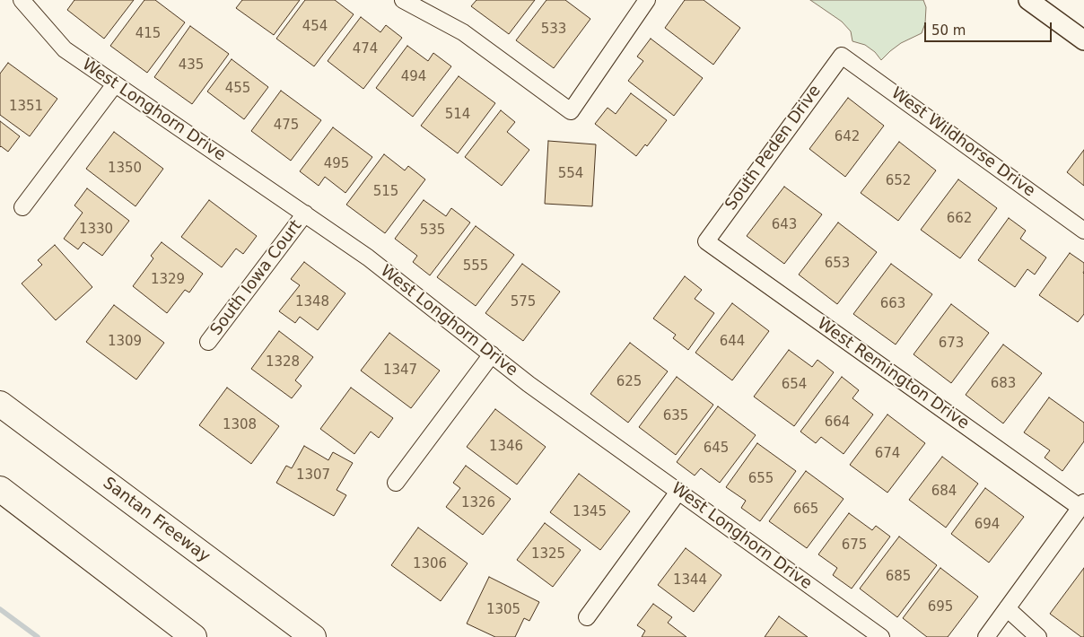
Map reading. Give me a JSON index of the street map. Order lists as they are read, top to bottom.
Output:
{
  "streets": {
    "highway": ["Santan Freeway"],
    "street": [
      "West Longhorn Drive",
      "West Wildhorse Drive",
      "South Peden Drive",
      "South Iowa Court",
      "West Remington Drive"
    ]
  },
  "crossings": [
    ["West Longhorn Drive", "South Iowa Court"],
    ["West Wildhorse Drive", "South Peden Drive"],
    ["South Peden Drive", "West Remington Drive"]
  ],
  "house_numbers": [
    "454",
    "533",
    "415",
    "474",
    "435",
    "494",
    "455",
    "1351",
    "514",
    "475",
    "642",
    "495",
    "1350",
    "554",
    "652",
    "515",
    "662",
    "643",
    "1330",
    "535",
    "653",
    "555",
    "1329",
    "1348",
    "575",
    "663",
    "1309",
    "644",
    "673",
    "1328",
    "1347",
    "625",
    "683",
    "654",
    "635",
    "664",
    "1308",
    "1346",
    "645",
    "674",
    "1307",
    "655",
    "684",
    "1326",
    "665",
    "1345",
    "694",
    "675",
    "1325",
    "1306",
    "685",
    "1344",
    "695",
    "1305"
  ],
  "scale_bar": "50 m"
}
